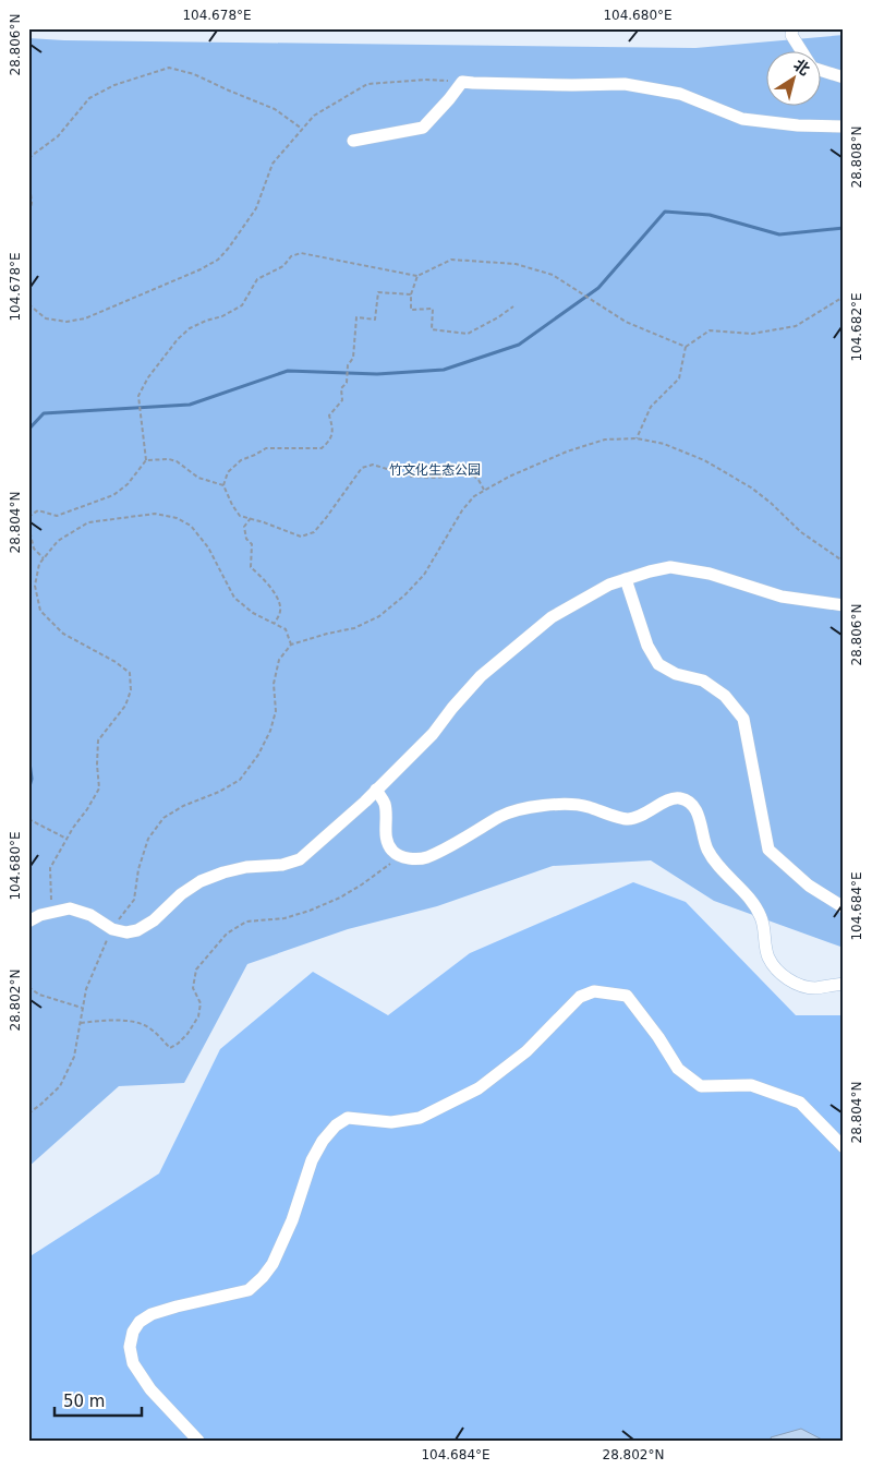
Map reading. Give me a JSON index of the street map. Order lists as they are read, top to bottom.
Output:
{
  "parks": ["竹文化生态公园"],
  "scale_bar": "50 m",
  "north": "top right",
  "coordinates": [
    "104.678°E",
    "104.680°E",
    "28.806°N",
    "28.808°N",
    "104.682°E",
    "28.804°N",
    "104.684°E",
    "28.802°N"
  ]
}
